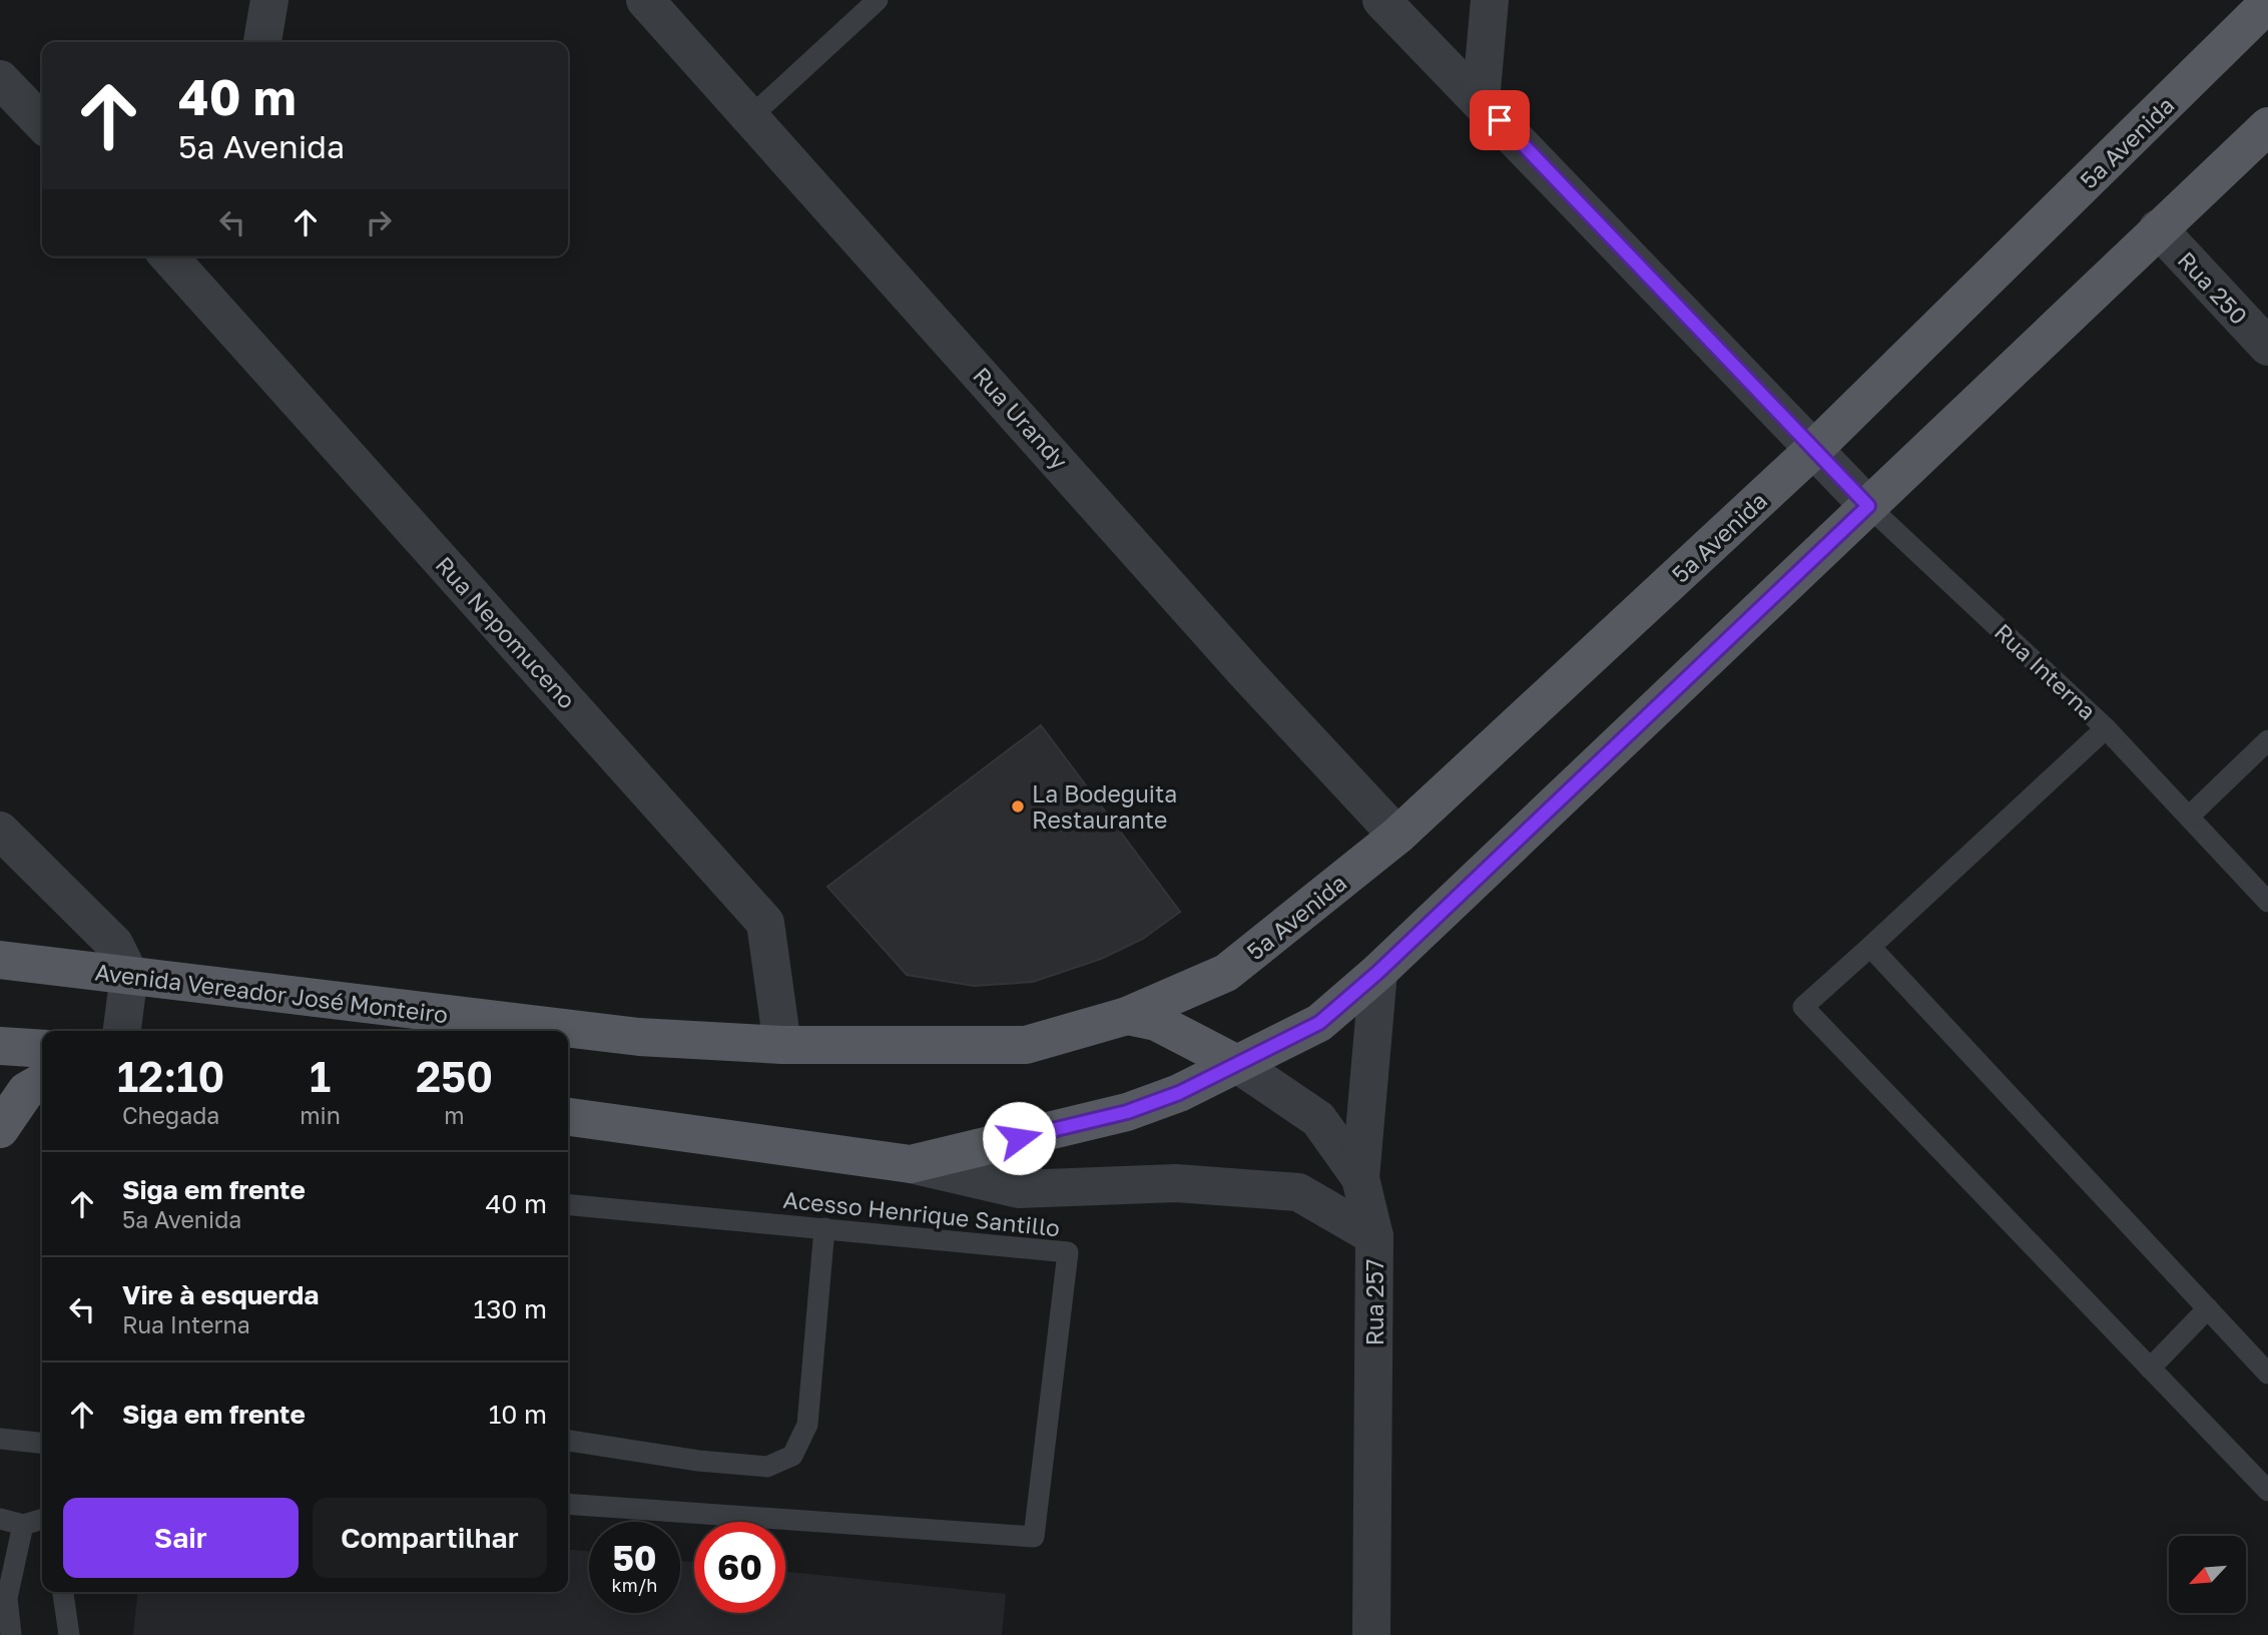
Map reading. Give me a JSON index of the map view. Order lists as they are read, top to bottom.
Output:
{
  "streets": {
    "main road": ["5ª Avenida", "Avenida Vereador José Monteiro"],
    "street": [
      "Rua 250",
      "Rua Urandy",
      "Rua Nepomuceno",
      "Rua Interna",
      "Rua 257"
    ],
    "lane": ["Acesso Henrique Santillo"]
  },
  "crossings": [
    ["5ª Avenida", "Rua Urandy"],
    ["5ª Avenida", "Rua Interna"],
    ["5ª Avenida", "Avenida Vereador José Monteiro"],
    ["Rua Nepomuceno", "Avenida Vereador José Monteiro"]
  ],
  "places": ["La Bodeguita Restaurante"],
  "north": "bottom left",
  "page": {
    "turn": ["40 m", "5ª Avenida"],
    "eta": [
      "12:10",
      "Chegada",
      "1",
      "min",
      "250",
      "m"
    ],
    "list": [
      {
        "name": "Siga em frente",
        "note": "5ª Avenida",
        "value": "40 m"
      },
      {
        "name": "Vire à esquerda",
        "note": "Rua Interna",
        "value": "130 m"
      },
      {
        "name": "Siga em frente",
        "value": "10 m"
      }
    ],
    "buttons": ["Sair", "Compartilhar"],
    "speed": "50 km/h",
    "limit": "60"
  }
}
